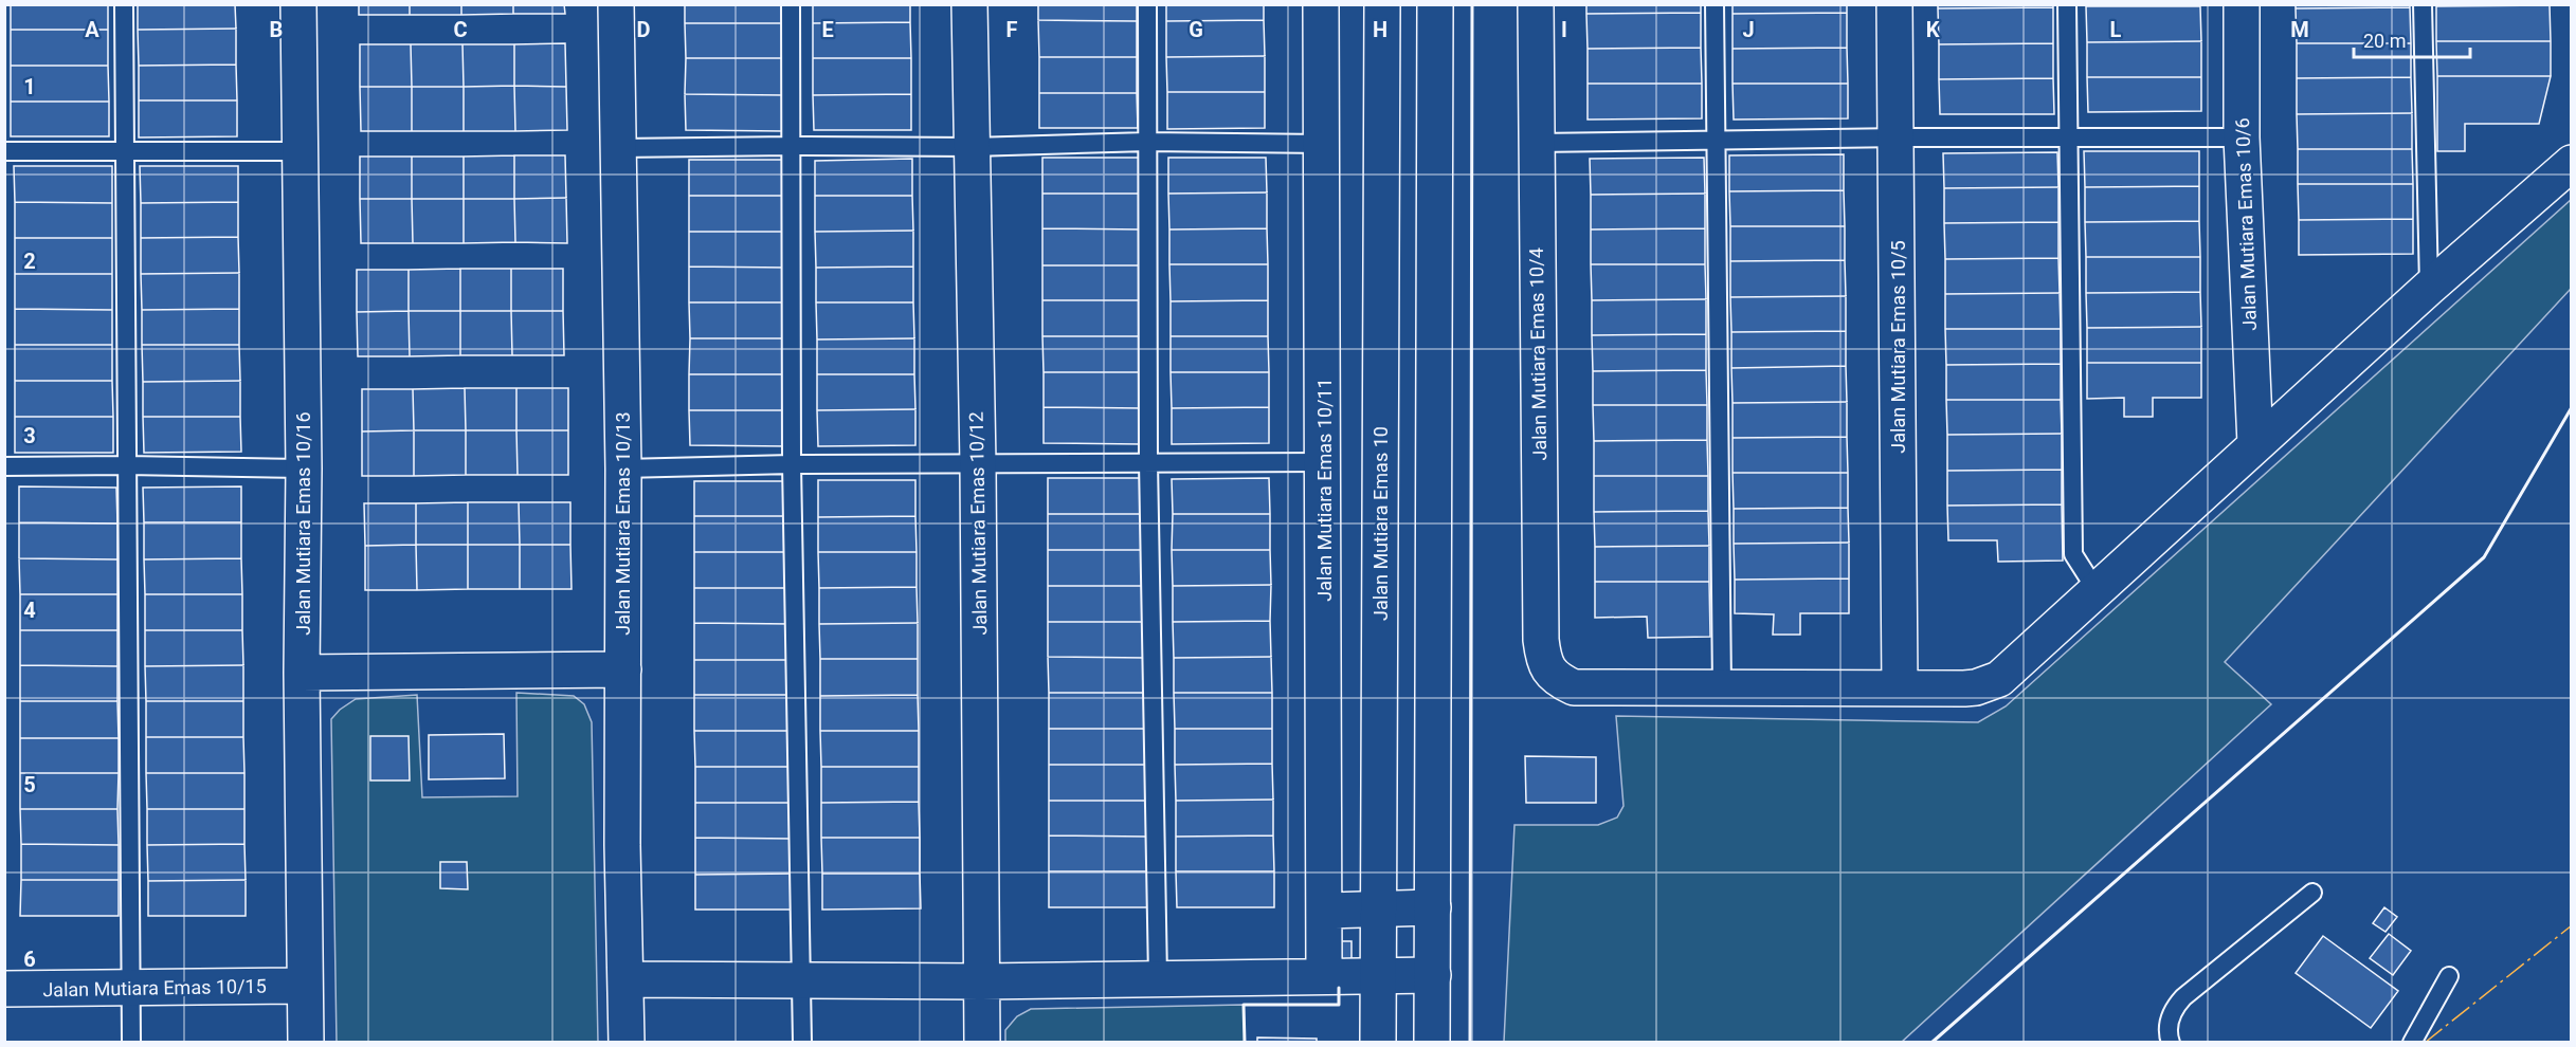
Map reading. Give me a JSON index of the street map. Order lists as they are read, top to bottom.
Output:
{
  "streets": {
    "street": [
      "Jalan Mutiara Emas 10/6",
      "Jalan Mutiara Emas 10/5",
      "Jalan Mutiara Emas 10/4",
      "Jalan Mutiara Emas 10/11",
      "Jalan Mutiara Emas 10/16",
      "Jalan Mutiara Emas 10/13",
      "Jalan Mutiara Emas 10/12",
      "Jalan Mutiara Emas 10",
      "Jalan Mutiara Emas 10/15"
    ]
  },
  "crossings": [
    ["Jalan Mutiara Emas 10/16", "Jalan Mutiara Emas 10/15"]
  ],
  "scale_bar": "20 m",
  "grid": {
    "columns": [
      "A",
      "B",
      "C",
      "D",
      "E",
      "F",
      "G",
      "H",
      "I",
      "J",
      "K",
      "L",
      "M"
    ],
    "rows": [
      "1",
      "2",
      "3",
      "4",
      "5",
      "6"
    ]
  }
}
